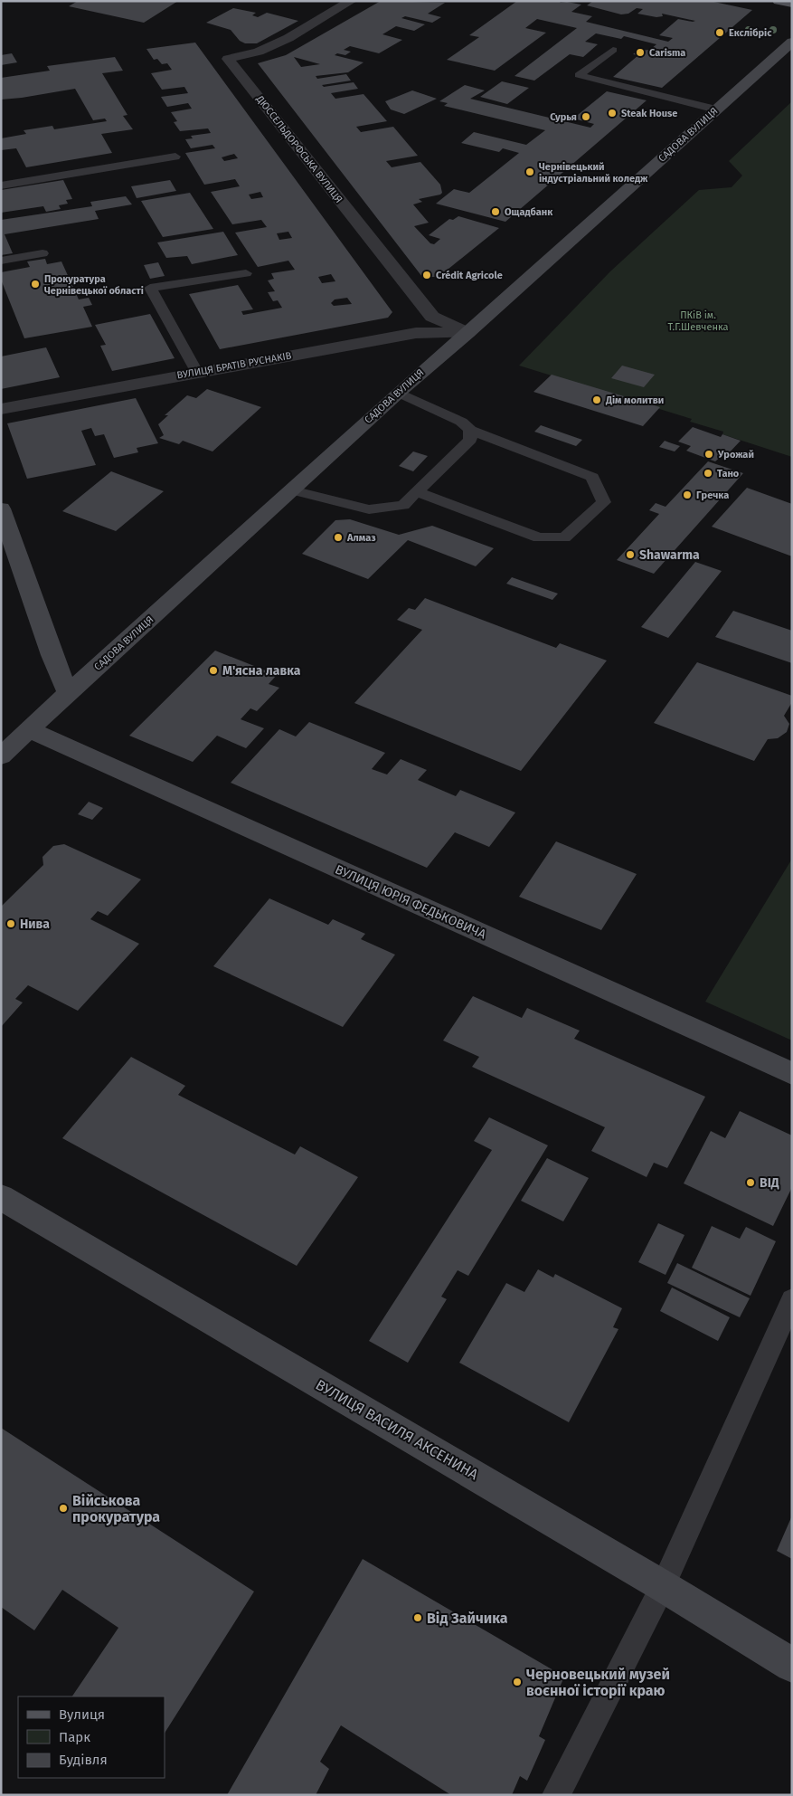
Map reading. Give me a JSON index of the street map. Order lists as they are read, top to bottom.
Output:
{
  "streets": {
    "main road": ["САДОВА ВУЛИЦЯ", "ВУЛИЦЯ ЮРІЯ ФЕДЬКОВИЧА", "ВУЛИЦЯ ВАСИЛЯ АКСЕНИНА"],
    "street": ["ДЮССЕЛЬДОРФСЬКА ВУЛИЦЯ", "ВУЛИЦЯ БРАТІВ РУСНАКІВ"]
  },
  "crossings": [
    ["САДОВА ВУЛИЦЯ", "ДЮССЕЛЬДОРФСЬКА ВУЛИЦЯ"],
    ["САДОВА ВУЛИЦЯ", "ВУЛИЦЯ БРАТІВ РУСНАКІВ"],
    ["САДОВА ВУЛИЦЯ", "ВУЛИЦЯ ЮРІЯ ФЕДЬКОВИЧА"],
    ["ДЮССЕЛЬДОРФСЬКА ВУЛИЦЯ", "ВУЛИЦЯ БРАТІВ РУСНАКІВ"]
  ],
  "parks": ["ПКіВ ім. Т.Г.Шевченка"],
  "places": [
    "Екслібріс",
    "Carisma",
    "Steak House",
    "Сурья",
    "Чернівецький індустріальний коледж",
    "Ощадбанк",
    "Crédit Agricole",
    "Прокуратура Чернівецької області",
    "Дім молитви",
    "Урожай",
    "Тано",
    "Гречка",
    "Алмаз",
    "Shawarma",
    "М'ясна лавка",
    "Нива",
    "ВІД",
    "Військова прокуратура",
    "Від Зайчика",
    "Черновецький музей воєнної історії краю"
  ],
  "legend": ["Вулиця", "Парк", "Будівля"]
}
